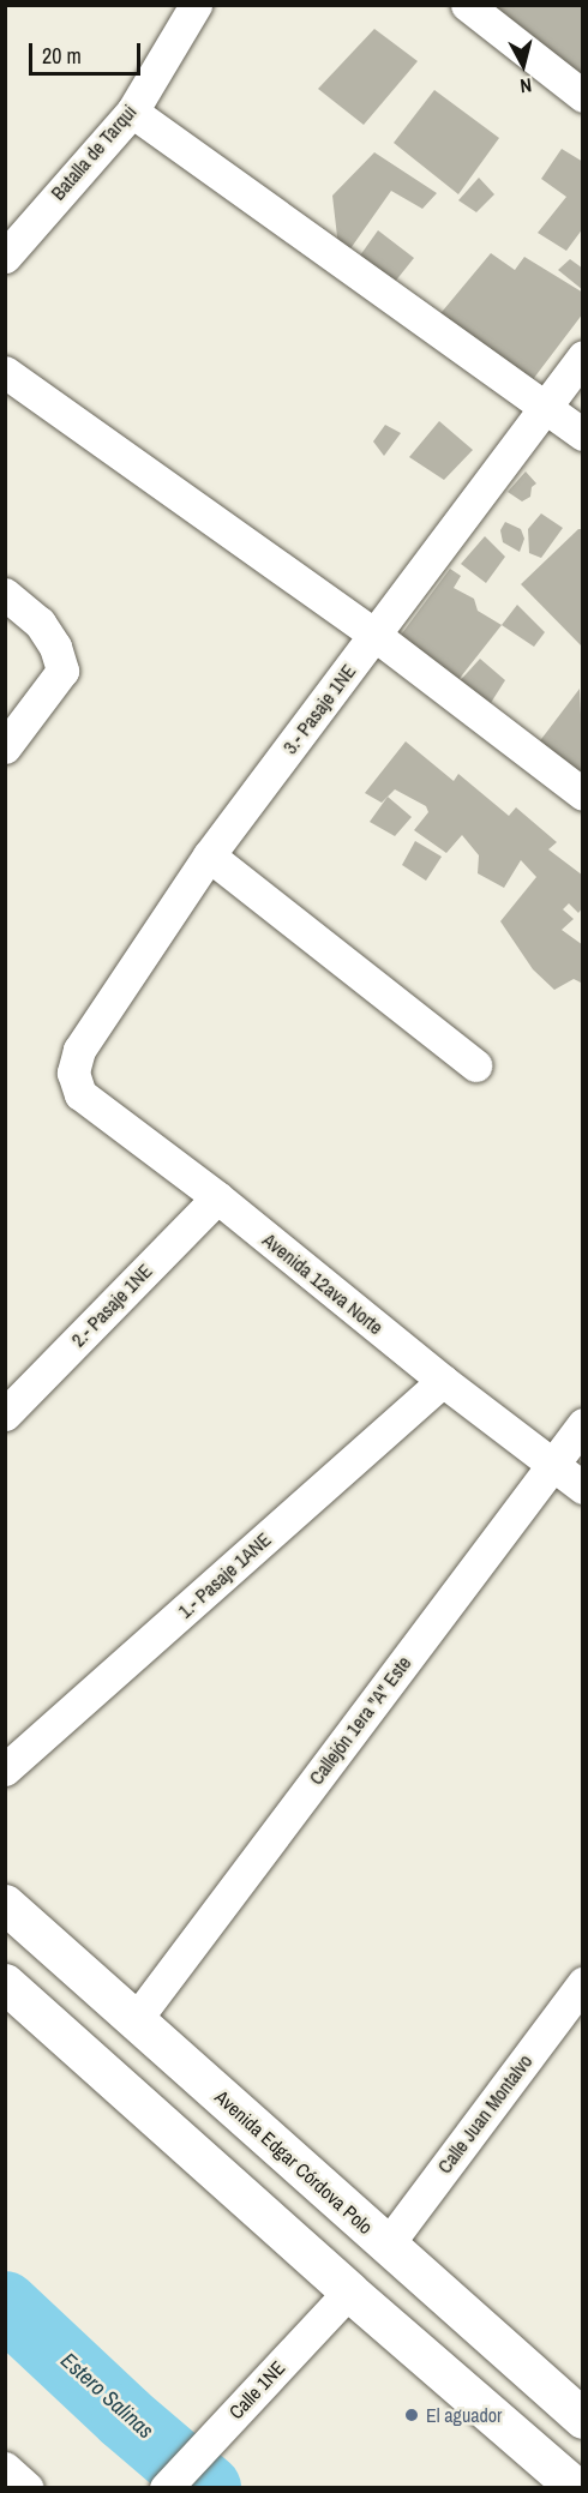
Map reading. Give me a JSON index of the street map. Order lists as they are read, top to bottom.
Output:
{
  "streets": {
    "main road": ["Avenida Edgar Córdova Polo"],
    "street": [
      "Batalla de Tarqui",
      "3.- Pasaje 1NE",
      "Avenida 12ava Norte",
      "2.- Pasaje 1NE",
      "1.- Pasaje 1ANE",
      "Callejón 1era \"A\" Este",
      "Calle Juan Montalvo",
      "Calle 1NE"
    ]
  },
  "crossings": [
    ["3.- Pasaje 1NE", "Avenida 12ava Norte"],
    ["Avenida 12ava Norte", "2.- Pasaje 1NE"],
    ["Avenida 12ava Norte", "1.- Pasaje 1ANE"],
    ["Avenida 12ava Norte", "Callejón 1era \"A\" Este"],
    ["Callejón 1era \"A\" Este", "Avenida Edgar Córdova Polo"],
    ["Calle Juan Montalvo", "Avenida Edgar Córdova Polo"]
  ],
  "water": ["Estero Salinas"],
  "places": ["El aguador"],
  "scale_bar": "20 m",
  "north": "bottom"
}
